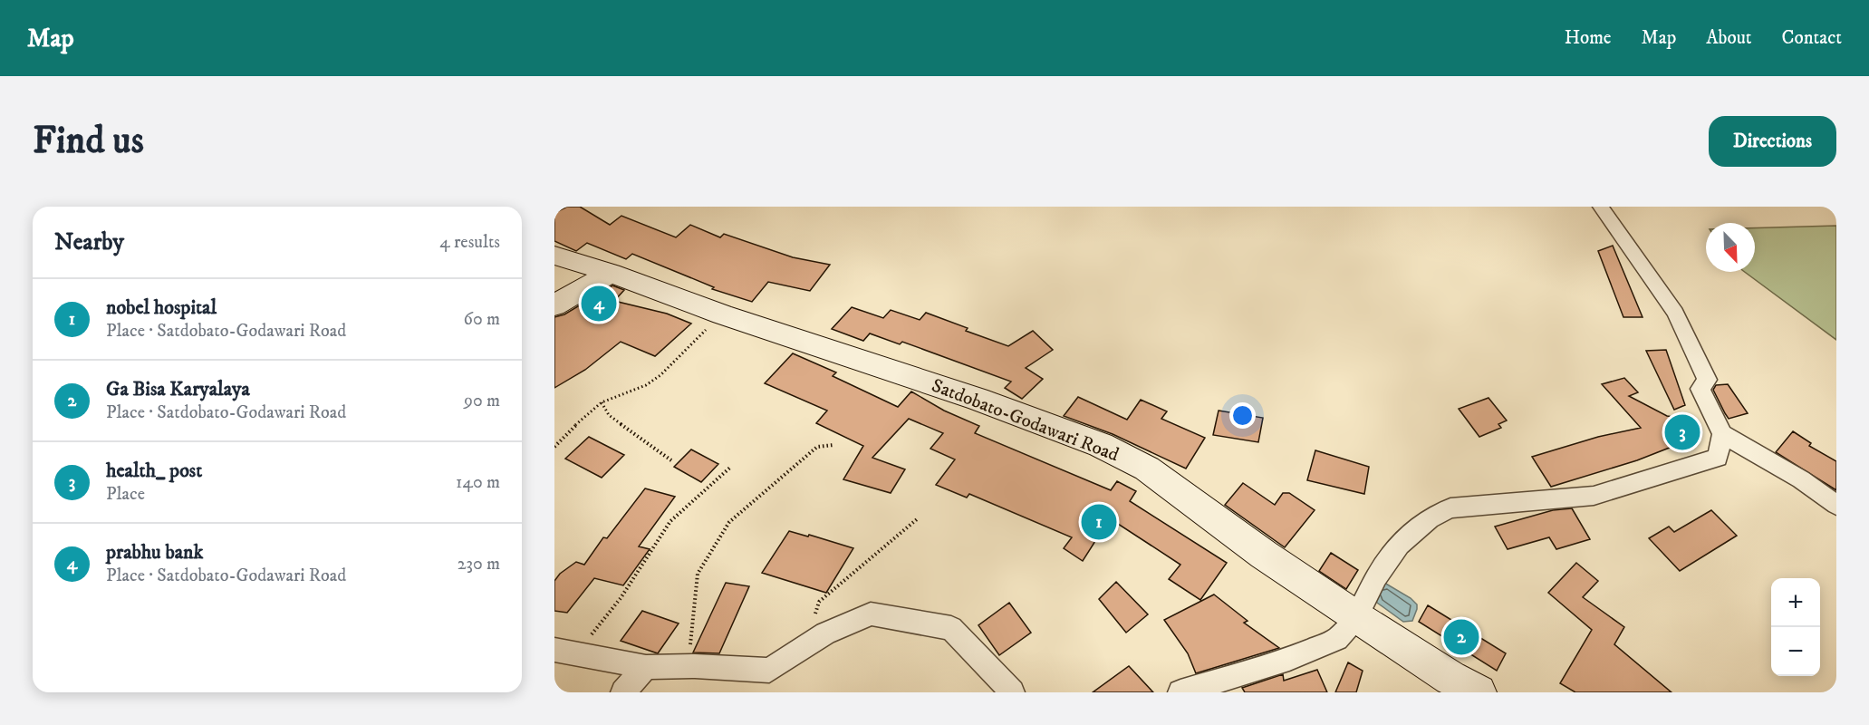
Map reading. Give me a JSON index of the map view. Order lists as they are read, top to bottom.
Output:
{
  "streets": {
    "street": ["Satdobato-Godawari Road"]
  },
  "north": "bottom right",
  "page": {
    "header": "Map",
    "nav": [
      "Home",
      "Map",
      "About",
      "Contact"
    ],
    "buttons": "Directions",
    "title": "Find us",
    "heading": ["Nearby", "4 results"],
    "list": [
      {
        "mark": "1",
        "name": "nobel hospital",
        "note": "Place · Satdobato-Godawari Road",
        "value": "60 m"
      },
      {
        "mark": "2",
        "name": "Ga Bisa Karyalaya",
        "note": "Place · Satdobato-Godawari Road",
        "value": "90 m"
      },
      {
        "mark": "3",
        "name": "health_ post",
        "note": "Place",
        "value": "140 m"
      },
      {
        "mark": "4",
        "name": "prabhu bank",
        "note": "Place · Satdobato-Godawari Road",
        "value": "230 m"
      }
    ],
    "pins": [
      "4",
      "3",
      "1",
      "2"
    ],
    "map_buttons": ["+", "−"]
  }
}
